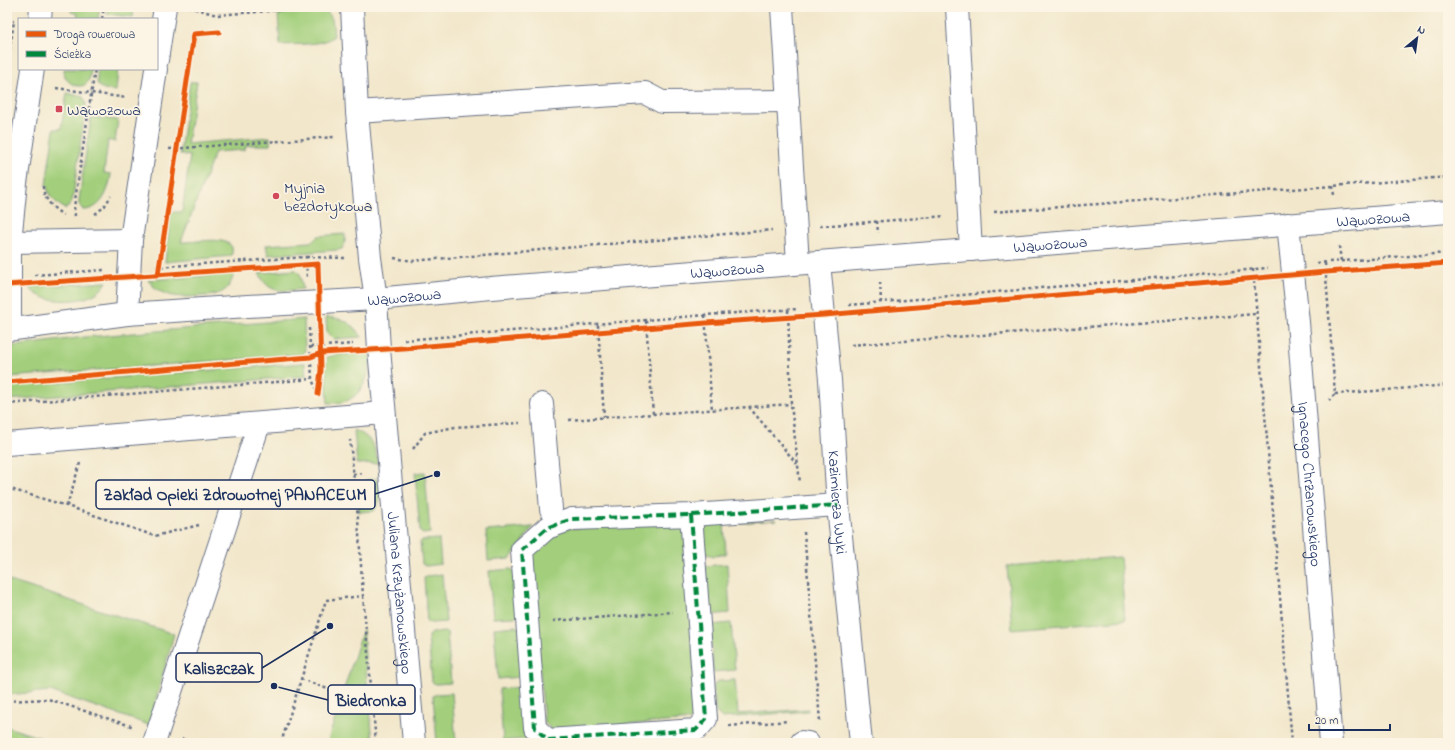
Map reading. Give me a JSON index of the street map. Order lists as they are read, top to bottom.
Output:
{
  "streets": {
    "street": [
      "Wąwozowa",
      "Ignacego Chrzanowskiego",
      "Kazimierza Wyki",
      "Juliana Krzyżanowskiego"
    ]
  },
  "crossings": [
    ["Wąwozowa", "Ignacego Chrzanowskiego"],
    ["Wąwozowa", "Kazimierza Wyki"],
    ["Wąwozowa", "Juliana Krzyżanowskiego"]
  ],
  "places": {
    "transit": ["Wąwozowa"],
    "other": [
      "Myjnia bezdotykowa",
      "Zakład Opieki Zdrowotnej PANACEUM",
      "Kaliszczak",
      "Biedronka"
    ]
  },
  "legend": ["Droga rowerowa", "Ścieżka"],
  "scale_bar": "20 m",
  "north": "top right"
}
